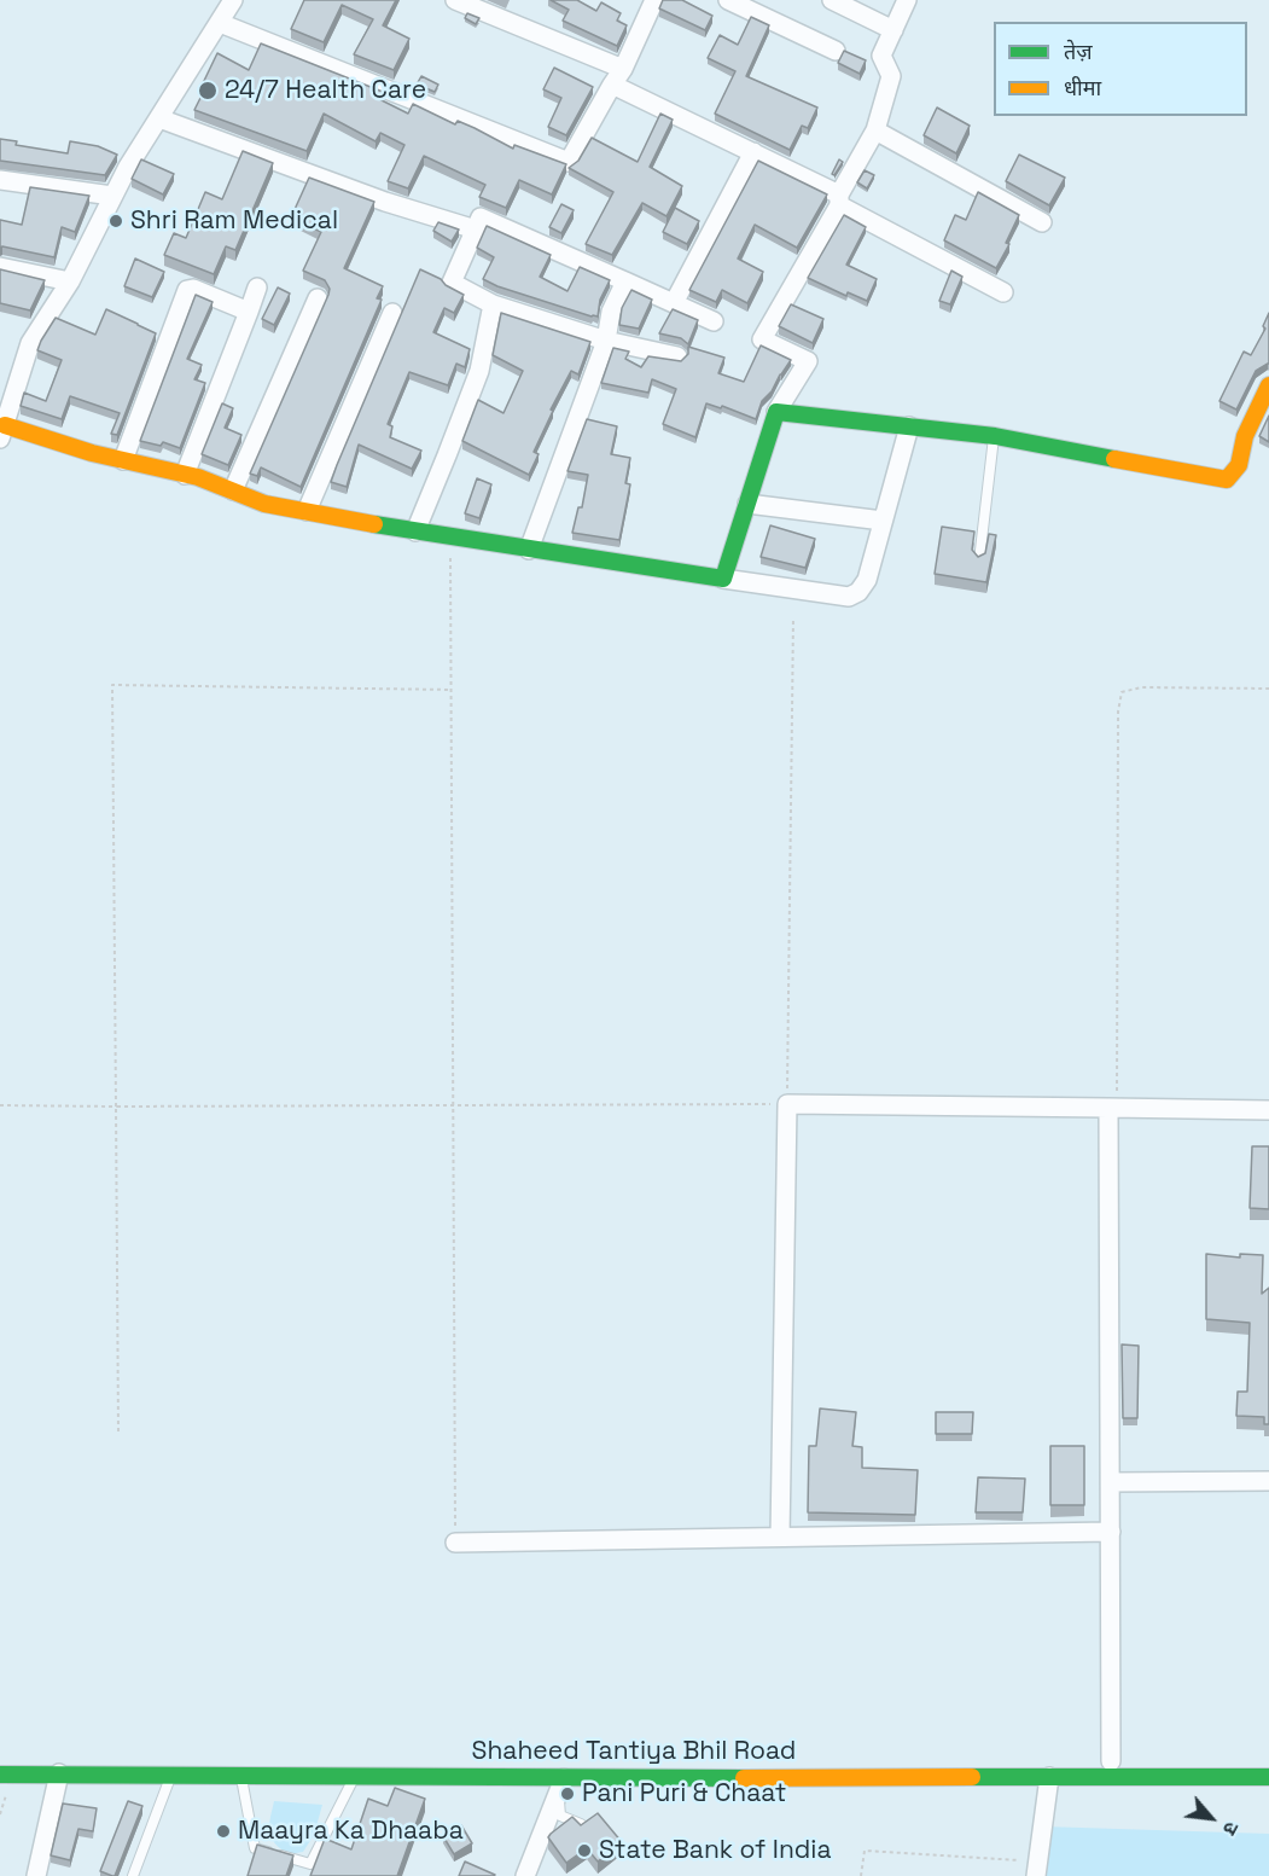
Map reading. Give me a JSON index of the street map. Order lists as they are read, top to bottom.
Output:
{
  "streets": {
    "main road": ["Shaheed Tantiya Bhil Road"]
  },
  "places": [
    "24/7 Health Care",
    "Shri Ram Medical",
    "Pani Puri & Chaat",
    "Maayra Ka Dhaaba",
    "State Bank of India"
  ],
  "legend": ["तेज़", "धीमा"],
  "north": "bottom right"
}
